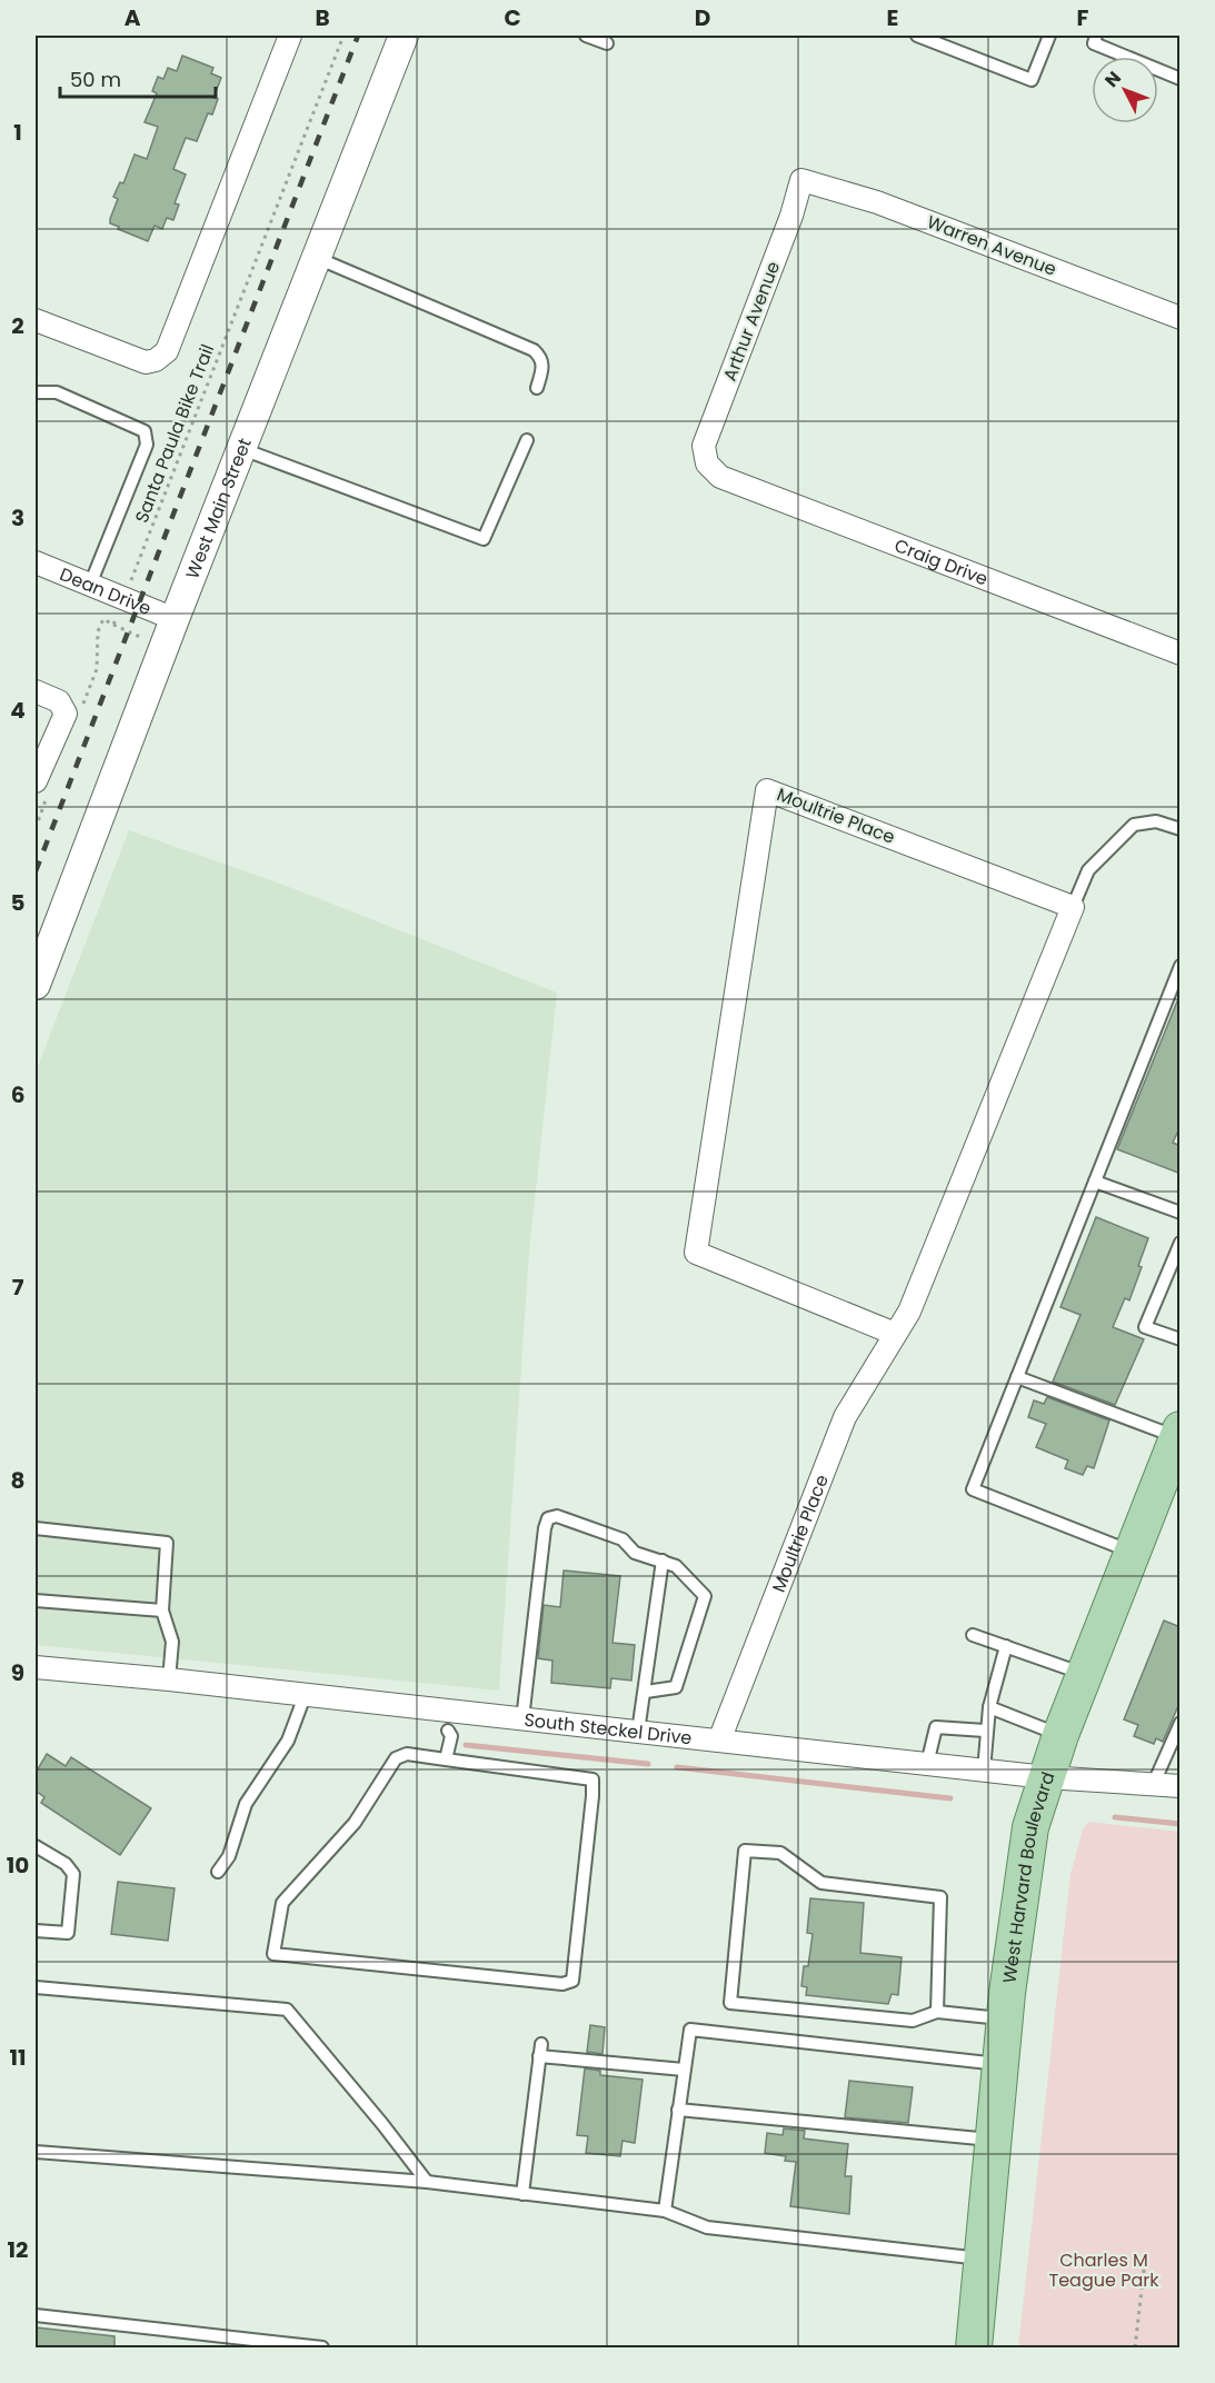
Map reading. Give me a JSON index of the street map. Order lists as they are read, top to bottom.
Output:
{
  "streets": {
    "main road": ["West Harvard Boulevard"],
    "street": [
      "Warren Avenue",
      "Arthur Avenue",
      "West Main Street",
      "Craig Drive",
      "Dean Drive",
      "Moultrie Place",
      "South Steckel Drive"
    ],
    "path": ["Santa Paula Bike Trail"]
  },
  "crossings": [
    ["Warren Avenue", "Arthur Avenue"],
    ["Arthur Avenue", "Craig Drive"],
    ["Santa Paula Bike Trail", "Dean Drive"],
    ["West Main Street", "Dean Drive"],
    ["Moultrie Place", "South Steckel Drive"],
    ["South Steckel Drive", "West Harvard Boulevard"]
  ],
  "parks": ["Charles M Teague Park"],
  "scale_bar": "50 m",
  "north": "top left",
  "grid": {
    "columns": [
      "A",
      "B",
      "C",
      "D",
      "E",
      "F"
    ],
    "rows": [
      "1",
      "2",
      "3",
      "4",
      "5",
      "6",
      "7",
      "8",
      "9",
      "10",
      "11",
      "12"
    ]
  }
}
